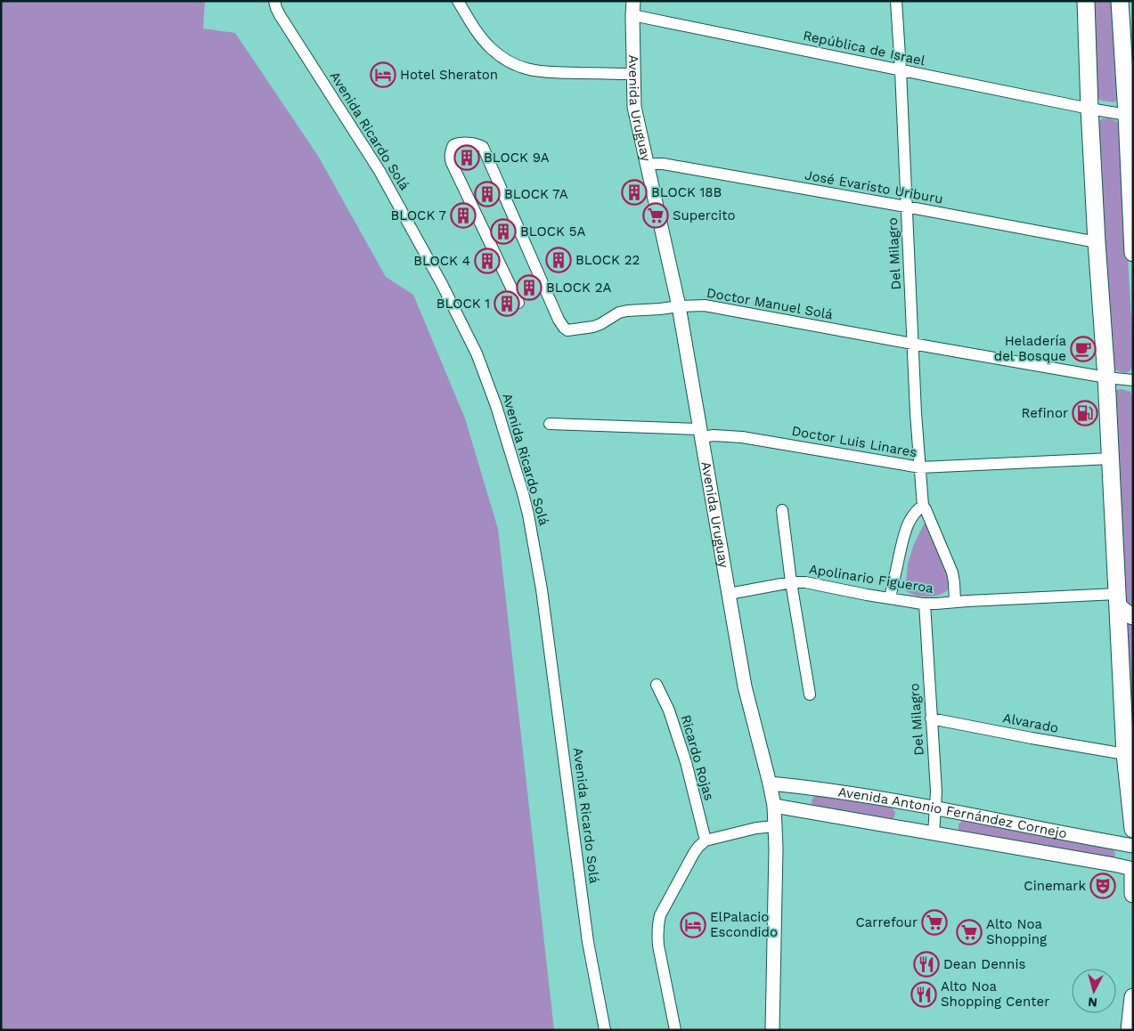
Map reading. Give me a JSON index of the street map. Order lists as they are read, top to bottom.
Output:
{
  "streets": {
    "street": [
      "República de Israel",
      "Avenida Uruguay",
      "Avenida Ricardo Solá",
      "José Evaristo Uriburu",
      "Del Milagro",
      "Doctor Manuel Solá",
      "Doctor Luis Linares",
      "Apolinario Figueroa",
      "Alvarado",
      "Ricardo Rojas",
      "Avenida Antonio Fernández Cornejo"
    ]
  },
  "crossings": [
    ["República de Israel", "Avenida Uruguay"],
    ["República de Israel", "Del Milagro"],
    ["Avenida Uruguay", "José Evaristo Uriburu"],
    ["Avenida Uruguay", "Doctor Manuel Solá"],
    ["Avenida Uruguay", "Doctor Luis Linares"],
    ["Avenida Uruguay", "Apolinario Figueroa"],
    ["Avenida Uruguay", "Avenida Antonio Fernández Cornejo"],
    ["José Evaristo Uriburu", "Del Milagro"],
    ["Del Milagro", "Doctor Manuel Solá"],
    ["Del Milagro", "Doctor Luis Linares"],
    ["Del Milagro", "Apolinario Figueroa"],
    ["Del Milagro", "Alvarado"],
    ["Del Milagro", "Avenida Antonio Fernández Cornejo"]
  ],
  "places": {
    "hotel": ["Hotel Sheraton", "ElPalacio Escondido"],
    "building": [
      "BLOCK 9A",
      "BLOCK 18B",
      "BLOCK 7A",
      "BLOCK 7",
      "BLOCK 5A",
      "BLOCK 22",
      "BLOCK 4",
      "BLOCK 2A",
      "BLOCK 1"
    ],
    "supermarket": ["Supercito", "Carrefour", "Alto Noa Shopping"],
    "cafe": ["Heladería del Bosque"],
    "fuel station": ["Refinor"],
    "theatre": ["Cinemark"],
    "restaurant": ["Dean Dennis", "Alto Noa Shopping Center"]
  },
  "north": "bottom"
}
